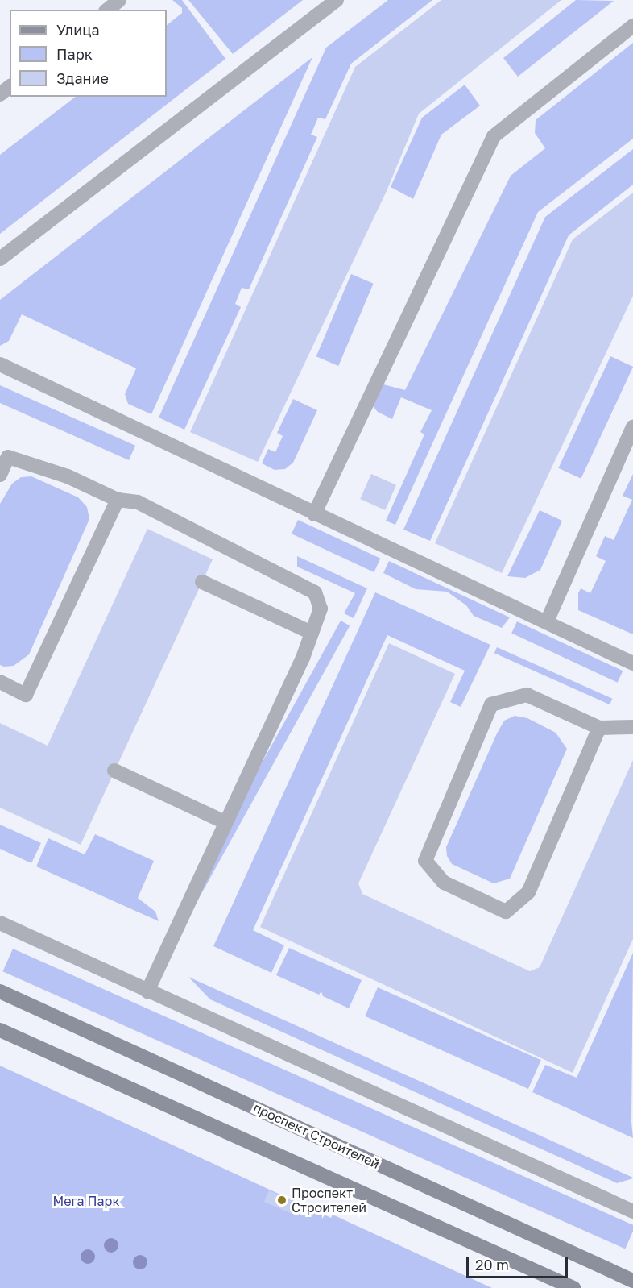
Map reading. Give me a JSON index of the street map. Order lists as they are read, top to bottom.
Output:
{
  "streets": {
    "street": ["проспект Строителей"]
  },
  "parks": ["Мега Парк"],
  "places": ["Проспект Строителей"],
  "legend": ["Улица", "Парк", "Здание"],
  "scale_bar": "20 m"
}
